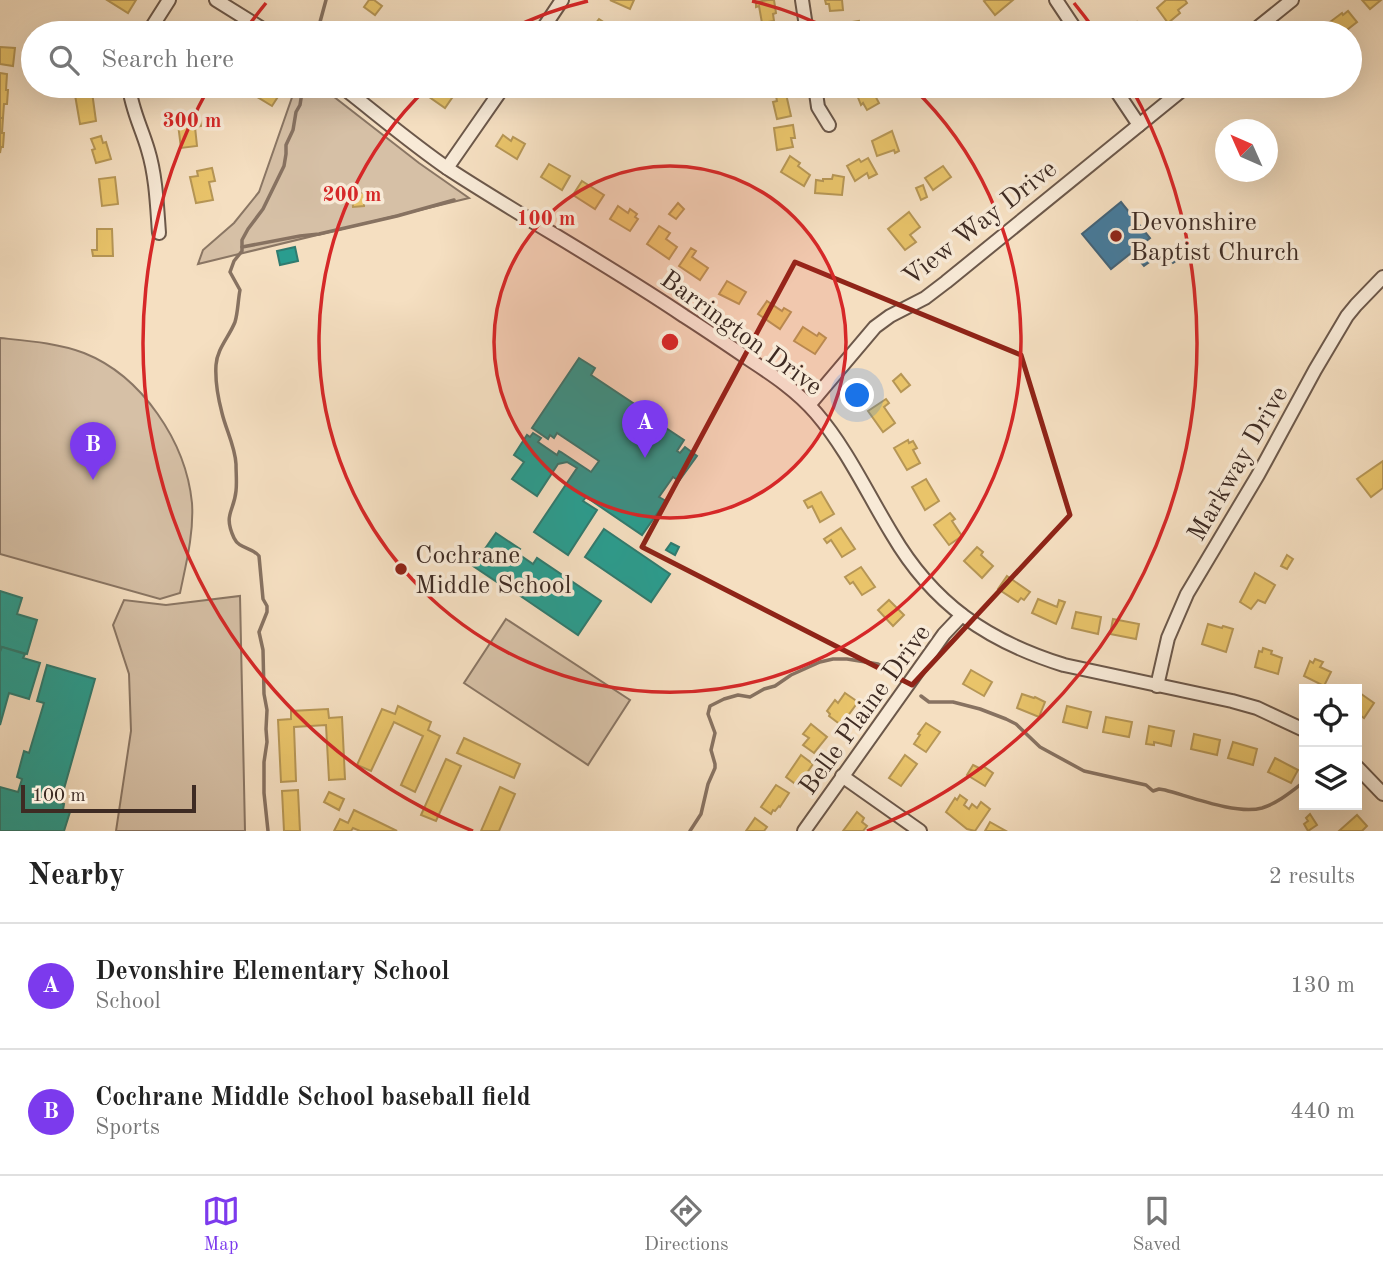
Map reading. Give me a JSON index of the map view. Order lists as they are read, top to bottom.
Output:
{
  "streets": {
    "street": [
      "View Way Drive",
      "Barrington Drive",
      "Markway Drive",
      "Belle Plaine Drive"
    ]
  },
  "crossings": [
    ["View Way Drive", "Barrington Drive"],
    ["Barrington Drive", "Markway Drive"],
    ["Barrington Drive", "Belle Plaine Drive"]
  ],
  "places": ["Devonshire Baptist Church", "Cochrane Middle School"],
  "scale_bar": "100 m",
  "north": "top left",
  "page": {
    "search": "Search here",
    "pins": ["A", "B"],
    "scale": "100 m",
    "heading": ["Nearby", "2 results"],
    "list": [
      {
        "mark": "A",
        "name": "Devonshire Elementary School",
        "note": "School",
        "value": "130 m"
      },
      {
        "mark": "B",
        "name": "Cochrane Middle School baseball field",
        "note": "Sports",
        "value": "440 m"
      }
    ],
    "nav": ["Map", "Directions", "Saved"]
  },
  "rings": ["300 m", "200 m", "100 m"]
}
